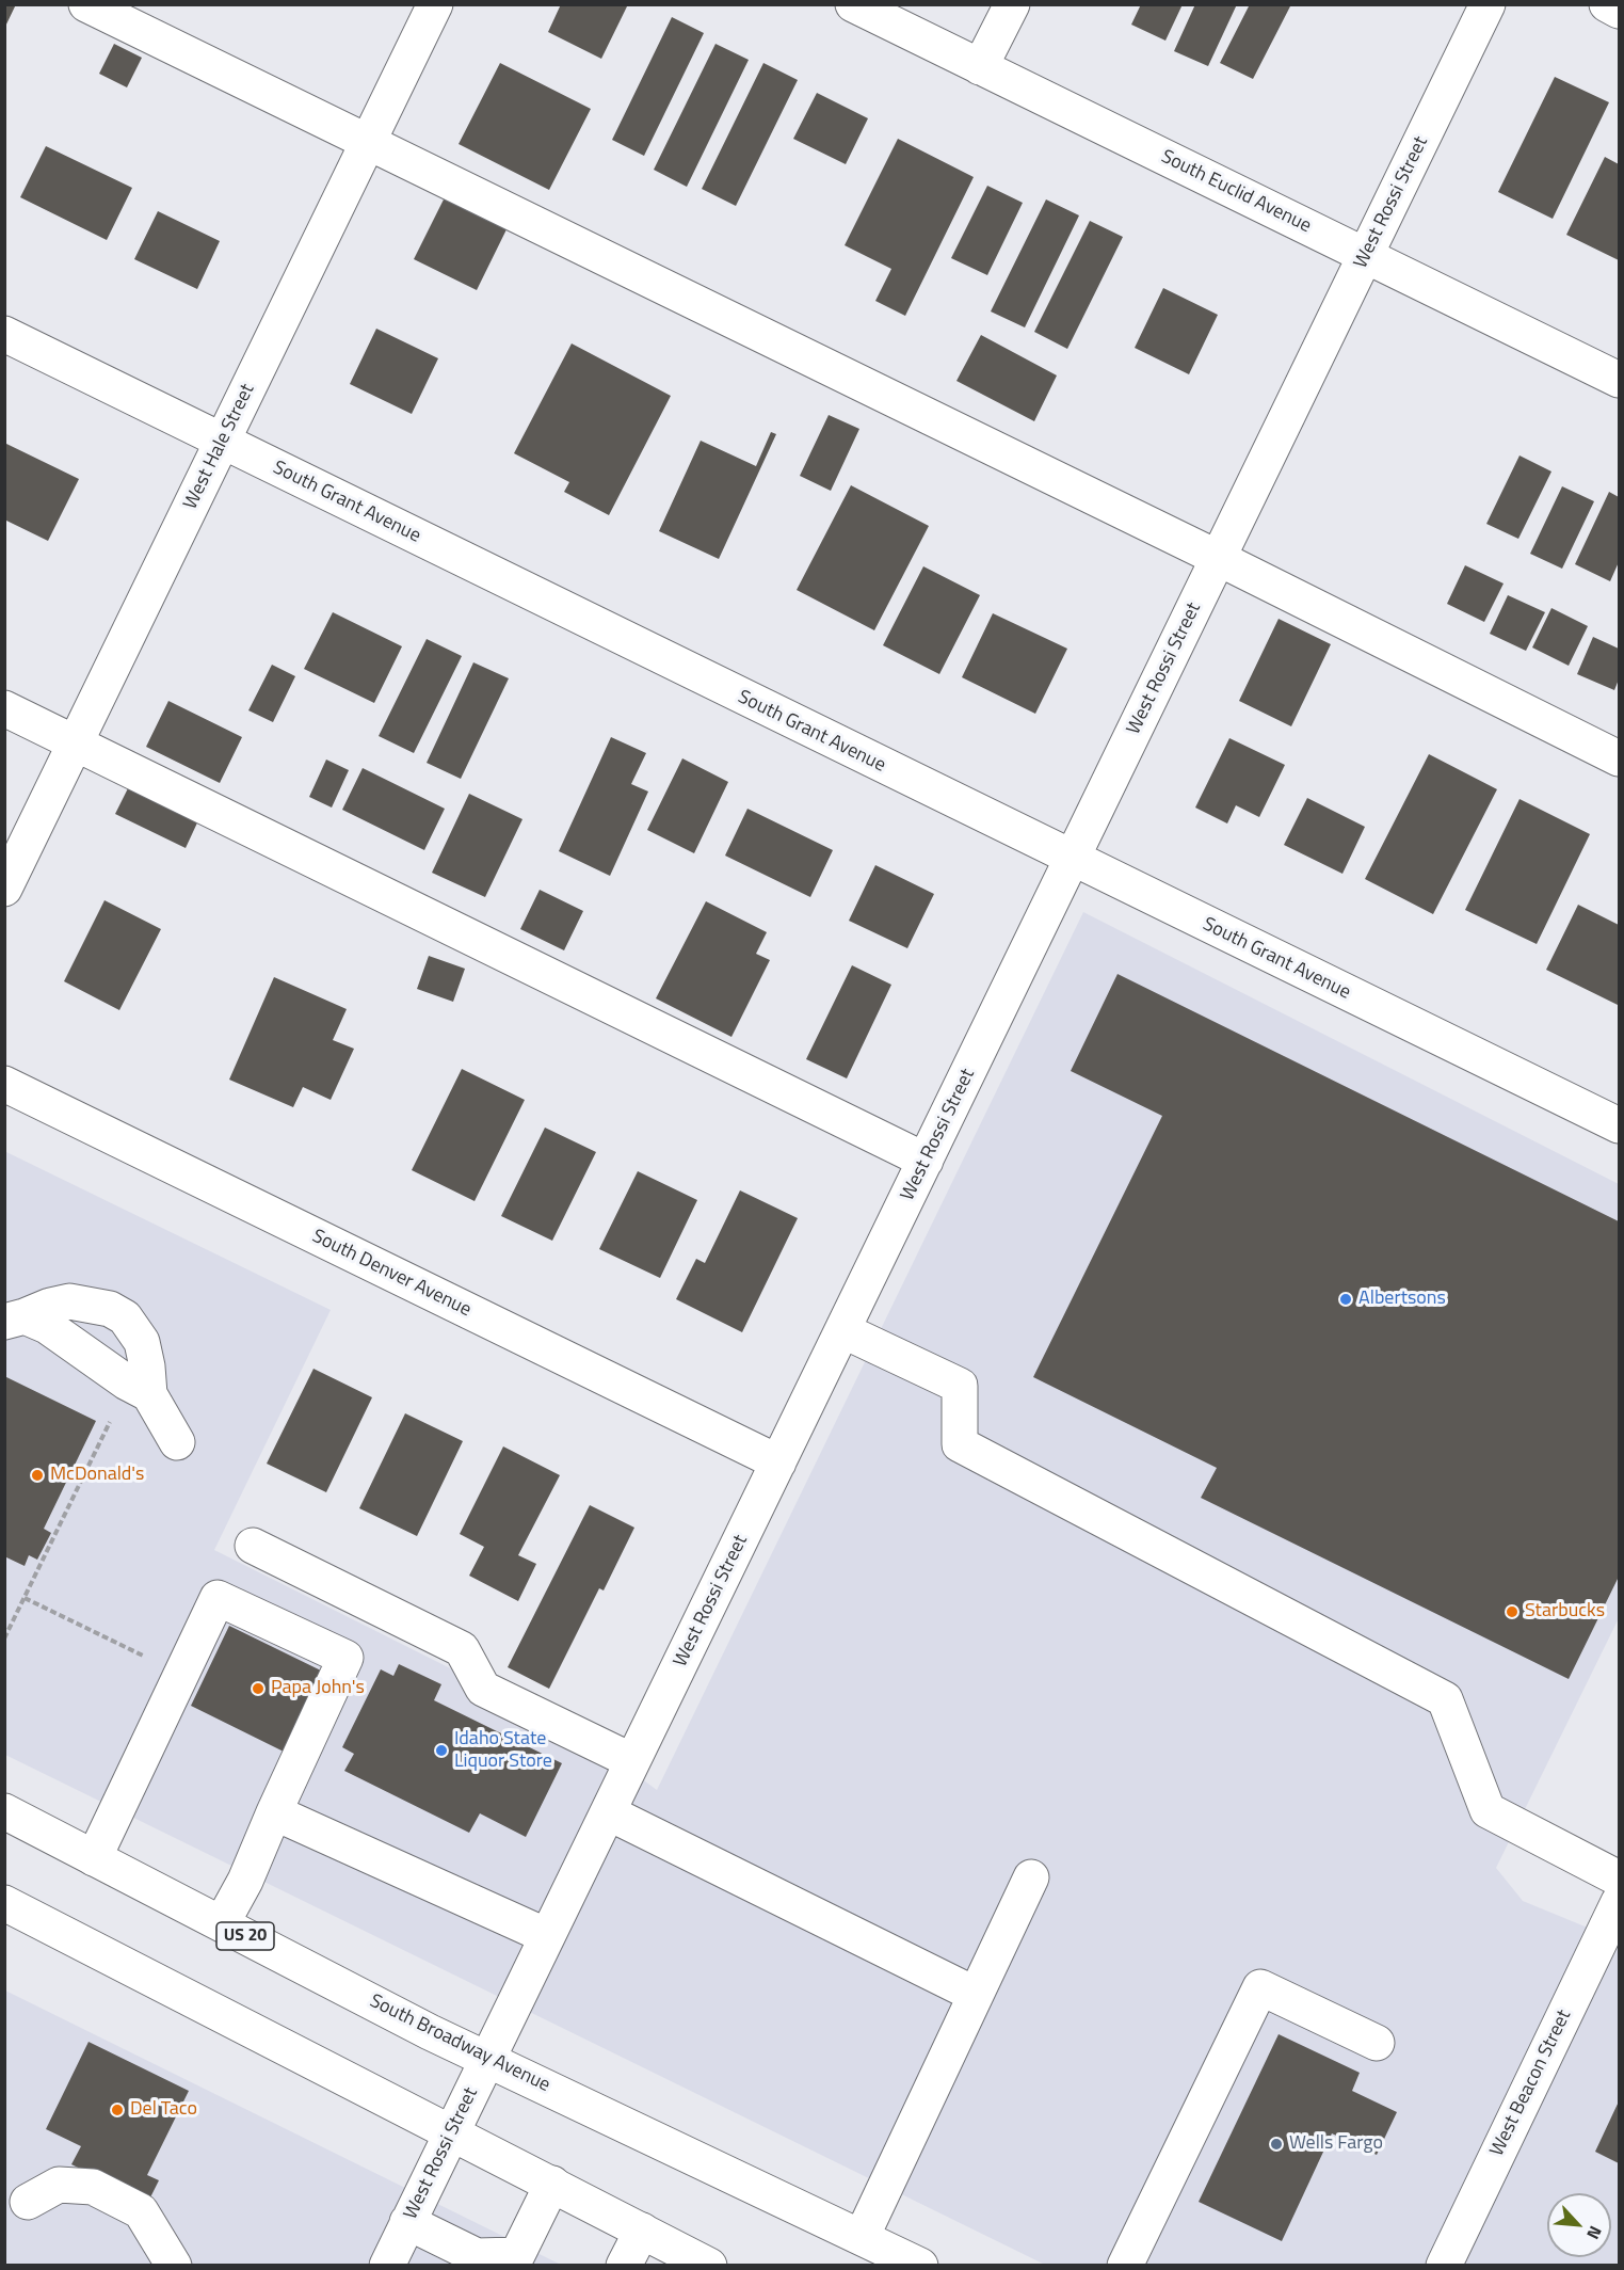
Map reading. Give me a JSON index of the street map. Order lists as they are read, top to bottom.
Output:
{
  "streets": {
    "street": [
      "South Euclid Avenue",
      "West Rossi Street",
      "West Hale Street",
      "South Grant Avenue",
      "South Denver Avenue",
      "US 20",
      "South Broadway Avenue",
      "West Beacon Street"
    ]
  },
  "crossings": [
    ["South Euclid Avenue", "West Rossi Street"],
    ["West Rossi Street", "South Grant Avenue"],
    ["West Rossi Street", "South Denver Avenue"],
    ["West Rossi Street", "South Broadway Avenue"],
    ["West Hale Street", "South Grant Avenue"]
  ],
  "places": [
    "Albertsons",
    "McDonald's",
    "Starbucks",
    "Papa John's",
    "Idaho State Liquor Store",
    "Del Taco",
    "Wells Fargo"
  ],
  "north": "bottom right"
}
